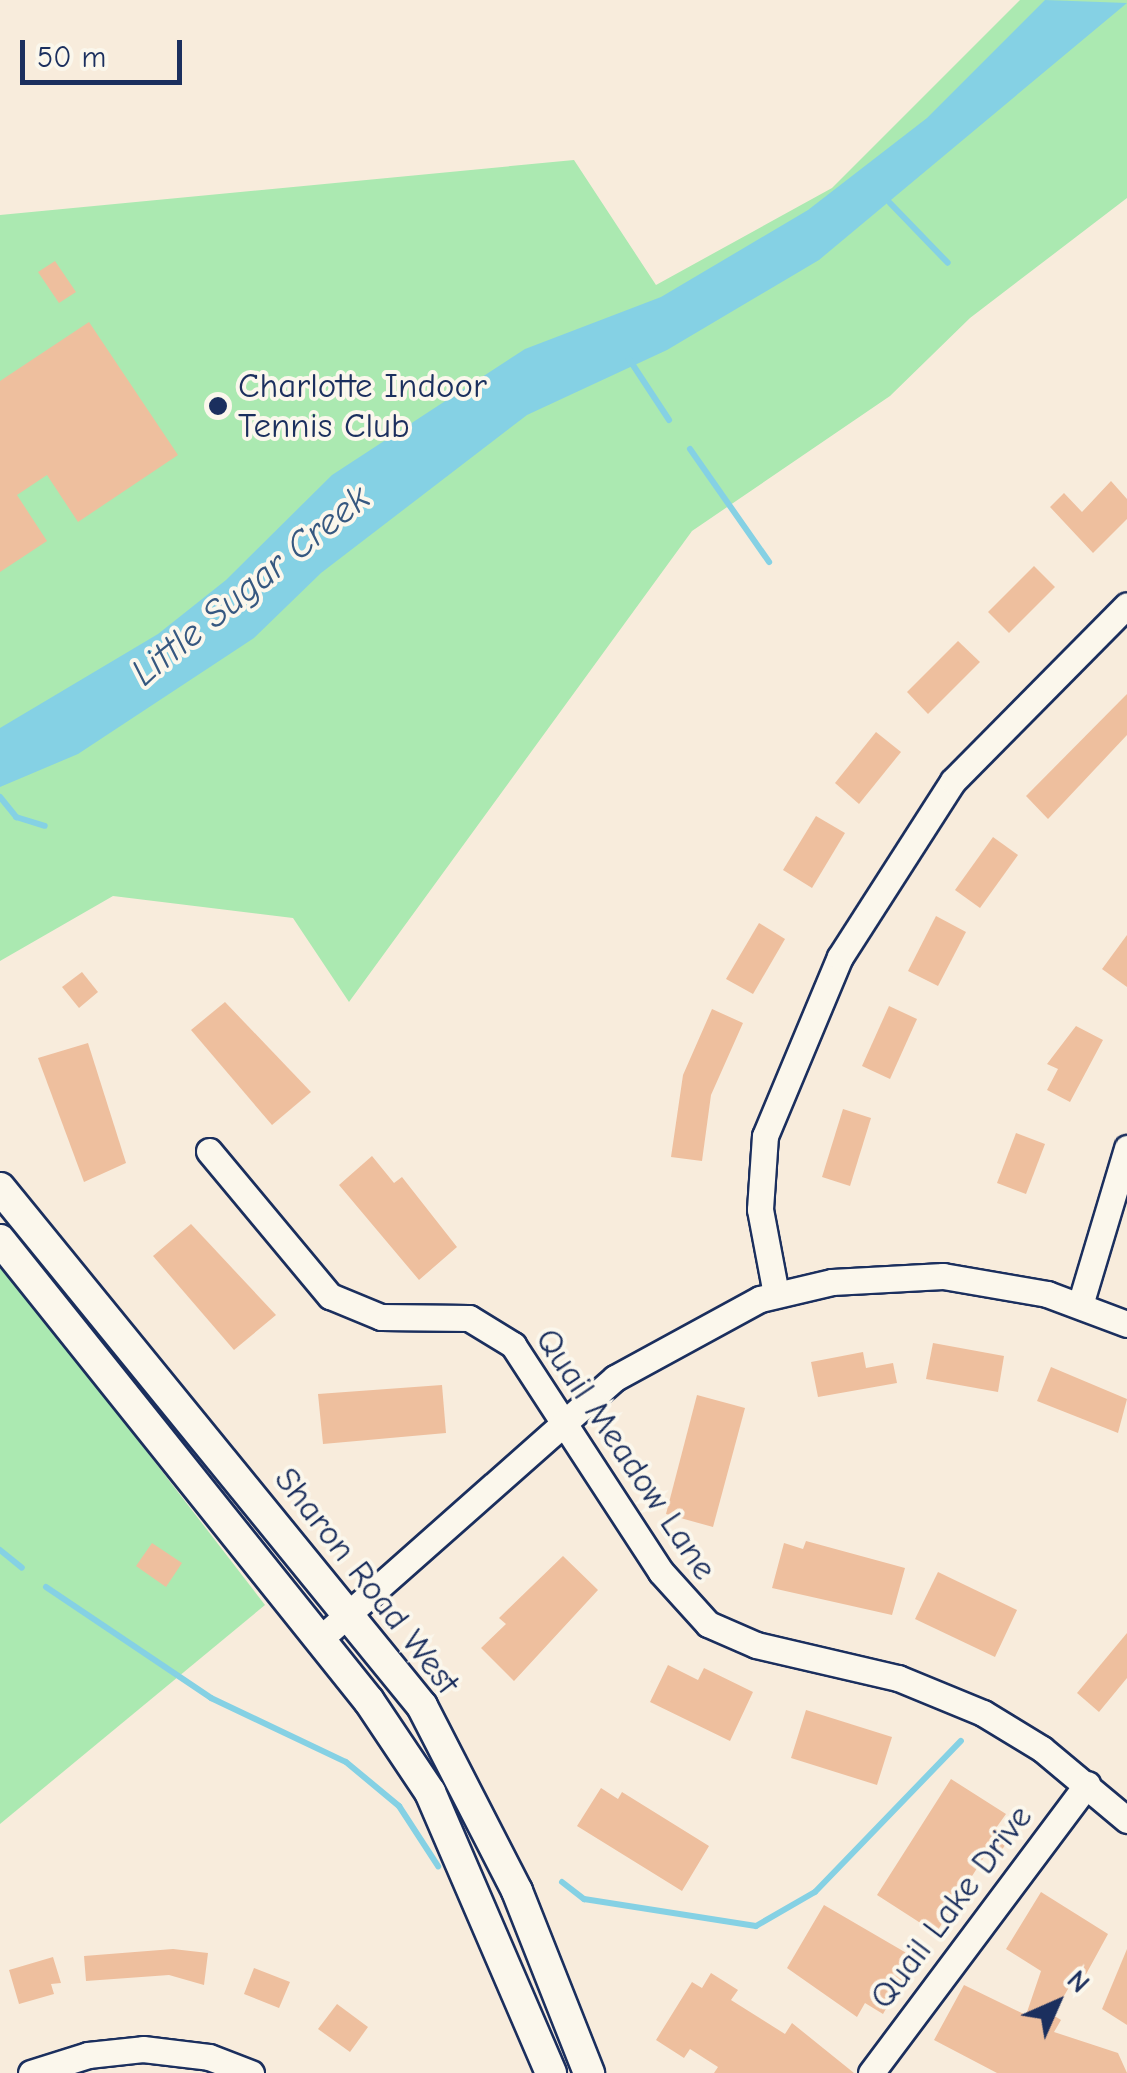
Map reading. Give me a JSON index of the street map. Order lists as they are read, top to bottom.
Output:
{
  "streets": {
    "main road": ["Sharon Road West"],
    "street": ["Quail Meadow Lane", "Quail Lake Drive"]
  },
  "crossings": [
    ["Quail Meadow Lane", "Quail Lake Drive"]
  ],
  "water": ["Little Sugar Creek"],
  "places": ["Charlotte Indoor Tennis Club"],
  "scale_bar": "50 m",
  "north": "top right"
}
